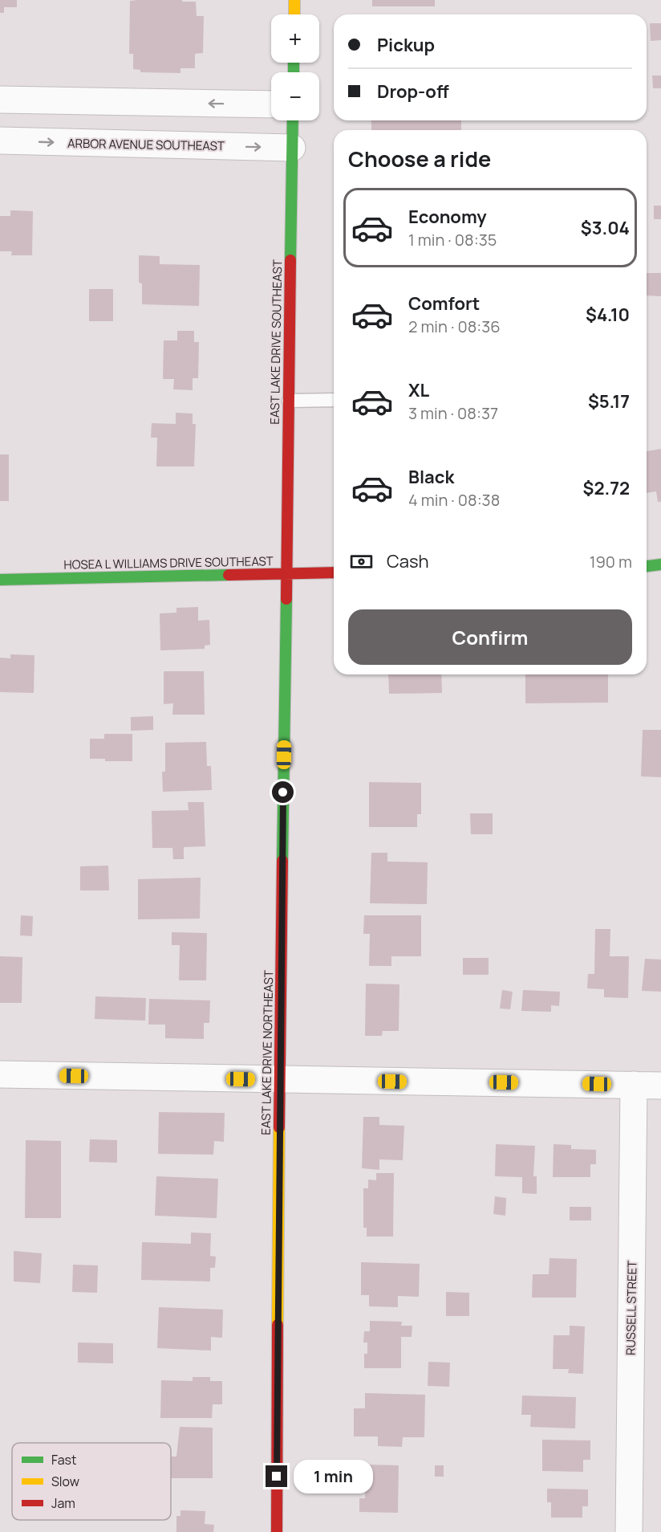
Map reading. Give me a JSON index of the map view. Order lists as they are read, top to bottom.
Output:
{
  "streets": {
    "street": [
      "ARBOR AVENUE SOUTHEAST",
      "EAST LAKE DRIVE SOUTHEAST",
      "HOSEA L WILLIAMS DRIVE SOUTHEAST",
      "EAST LAKE DRIVE NORTHEAST",
      "RUSSELL STREET"
    ]
  },
  "crossings": [
    ["ARBOR AVENUE SOUTHEAST", "EAST LAKE DRIVE SOUTHEAST"],
    ["EAST LAKE DRIVE SOUTHEAST", "HOSEA L WILLIAMS DRIVE SOUTHEAST"],
    ["EAST LAKE DRIVE SOUTHEAST", "EAST LAKE DRIVE NORTHEAST"],
    ["HOSEA L WILLIAMS DRIVE SOUTHEAST", "EAST LAKE DRIVE NORTHEAST"]
  ],
  "legend": ["Fast", "Slow", "Jam"],
  "page": {
    "map_buttons": ["+", "−"],
    "banner": ["Pickup", "Drop-off"],
    "heading": "Choose a ride",
    "list": [
      {
        "name": "Economy",
        "note": "1 min · 08:35",
        "value": "$3.04"
      },
      {
        "name": "Comfort",
        "note": "2 min · 08:36",
        "value": "$4.10"
      },
      {
        "name": "XL",
        "note": "3 min · 08:37",
        "value": "$5.17"
      },
      {
        "name": "Black",
        "note": "4 min · 08:38",
        "value": "$2.72"
      }
    ],
    "pay": ["Cash", "190 m"],
    "buttons": "Confirm",
    "bubble": "1 min"
  }
}
